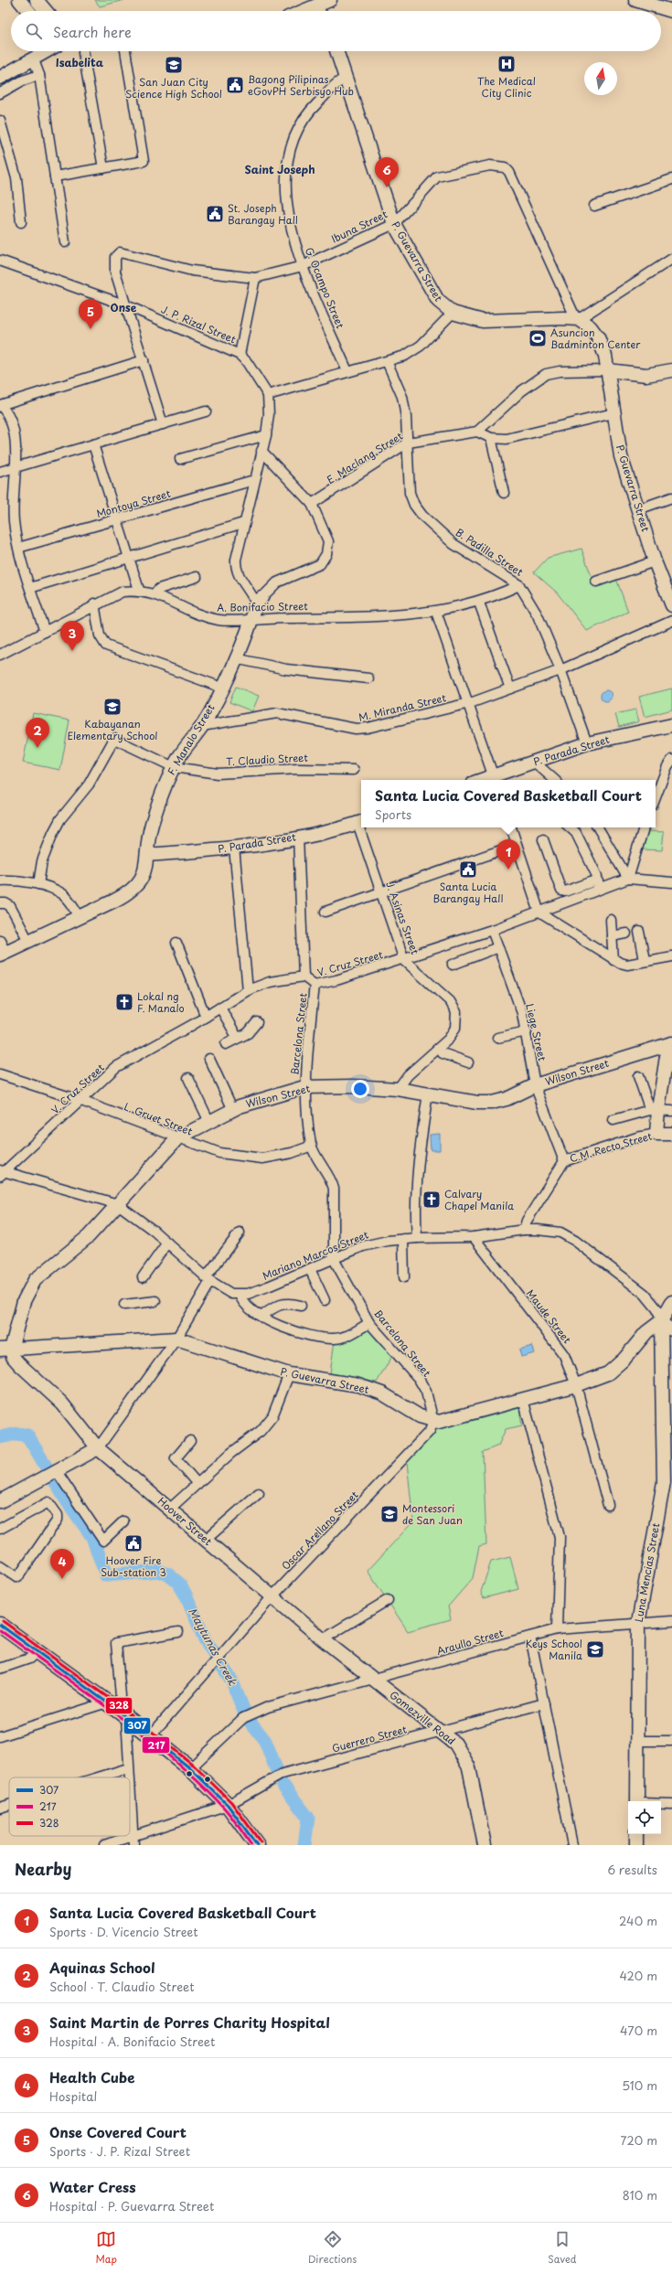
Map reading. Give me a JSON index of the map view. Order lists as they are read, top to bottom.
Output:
{
  "streets": {
    "main road": [
      "P. Guevarra Street",
      "F. Manalo Street",
      "P. Parada Street",
      "Wilson Street",
      "C.M. Recto Street",
      "Hoover Street",
      "Luna Mencias Street",
      "Gomezville Road"
    ],
    "street": [
      "Ibuna Street",
      "G. Ocampo Street",
      "J. P. Rizal Street",
      "E. Maclang Street",
      "Montoya Street",
      "B. Padilla Street",
      "A. Bonifacio Street",
      "M. Miranda Street",
      "T. Claudio Street",
      "J. Asinas Street",
      "V. Cruz Street",
      "Liege Street",
      "Barcelona Street",
      "L. Gruet Street",
      "Mariano Marcos Street",
      "Maude Street",
      "Oscar Arellano Street",
      "Araullo Street",
      "Guerrero Street"
    ]
  },
  "crossings": [
    ["Ibuna Street", "P. Guevarra Street"],
    ["Ibuna Street", "G. Ocampo Street"],
    ["Ibuna Street", "J. P. Rizal Street"],
    ["P. Guevarra Street", "G. Ocampo Street"],
    ["P. Guevarra Street", "Barcelona Street"],
    ["P. Guevarra Street", "Wilson Street"],
    ["P. Guevarra Street", "Hoover Street"],
    ["P. Guevarra Street", "Oscar Arellano Street"],
    ["J. P. Rizal Street", "Montoya Street"],
    ["J. P. Rizal Street", "F. Manalo Street"],
    ["E. Maclang Street", "B. Padilla Street"],
    ["B. Padilla Street", "A. Bonifacio Street"],
    ["B. Padilla Street", "M. Miranda Street"],
    ["B. Padilla Street", "P. Parada Street"],
    ["A. Bonifacio Street", "F. Manalo Street"],
    ["M. Miranda Street", "F. Manalo Street"],
    ["F. Manalo Street", "P. Parada Street"],
    ["F. Manalo Street", "T. Claudio Street"],
    ["J. Asinas Street", "V. Cruz Street"],
    ["J. Asinas Street", "Wilson Street"],
    ["V. Cruz Street", "Liege Street"],
    ["V. Cruz Street", "Barcelona Street"],
    ["V. Cruz Street", "L. Gruet Street"],
    ["Liege Street", "Wilson Street"],
    ["Liege Street", "C.M. Recto Street"],
    ["Barcelona Street", "Wilson Street"],
    ["Barcelona Street", "L. Gruet Street"],
    ["Barcelona Street", "Mariano Marcos Street"],
    ["Barcelona Street", "Oscar Arellano Street"],
    ["Wilson Street", "L. Gruet Street"],
    ["Wilson Street", "Hoover Street"],
    ["C.M. Recto Street", "Mariano Marcos Street"],
    ["Mariano Marcos Street", "Maude Street"],
    ["Mariano Marcos Street", "Luna Mencias Street"],
    ["Hoover Street", "Oscar Arellano Street"],
    ["Hoover Street", "Araullo Street"],
    ["Hoover Street", "Gomezville Road"],
    ["Luna Mencias Street", "Araullo Street"],
    ["Araullo Street", "Gomezville Road"],
    ["Gomezville Road", "Guerrero Street"]
  ],
  "districts": ["Isabelita", "Saint Joseph", "Onse"],
  "water": ["Maytunas Creek"],
  "places": {
    "hospital": ["The Medical City Clinic"],
    "school or university": [
      "San Juan City Science High School",
      "Kabayanan Elementary School",
      "Montessori de San Juan",
      "Keys School Manila"
    ],
    "public building": [
      "Bagong Pilipinas eGovPH Serbisyo Hub",
      "St. Joseph Barangay Hall",
      "Santa Lucia Barangay Hall",
      "Hoover Fire Sub-station 3"
    ],
    "sports": ["Asuncion Badminton Center"],
    "church": ["Lokal ng F. Manalo", "Calvary Chapel Manila"]
  },
  "lines": ["transit line 328", "transit line 307", "transit line 217"],
  "legend": ["307", "217", "328"],
  "north": "top",
  "page": {
    "search": "Search here",
    "pins": [
      "6",
      "5",
      "3",
      "2",
      "1",
      "4"
    ],
    "popup": ["Santa Lucia Covered Basketball Court", "Sports"],
    "heading": ["Nearby", "6 results"],
    "list": [
      {
        "mark": "1",
        "name": "Santa Lucia Covered Basketball Court",
        "note": "Sports · D. Vicencio Street",
        "value": "240 m"
      },
      {
        "mark": "2",
        "name": "Aquinas School",
        "note": "School · T. Claudio Street",
        "value": "420 m"
      },
      {
        "mark": "3",
        "name": "Saint Martin de Porres Charity Hospital",
        "note": "Hospital · A. Bonifacio Street",
        "value": "470 m"
      },
      {
        "mark": "4",
        "name": "Health Cube",
        "note": "Hospital",
        "value": "510 m"
      },
      {
        "mark": "5",
        "name": "Onse Covered Court",
        "note": "Sports · J. P. Rizal Street",
        "value": "720 m"
      },
      {
        "mark": "6",
        "name": "Water Cress",
        "note": "Hospital · P. Guevarra Street",
        "value": "810 m"
      }
    ],
    "nav": ["Map", "Directions", "Saved"]
  }
}
